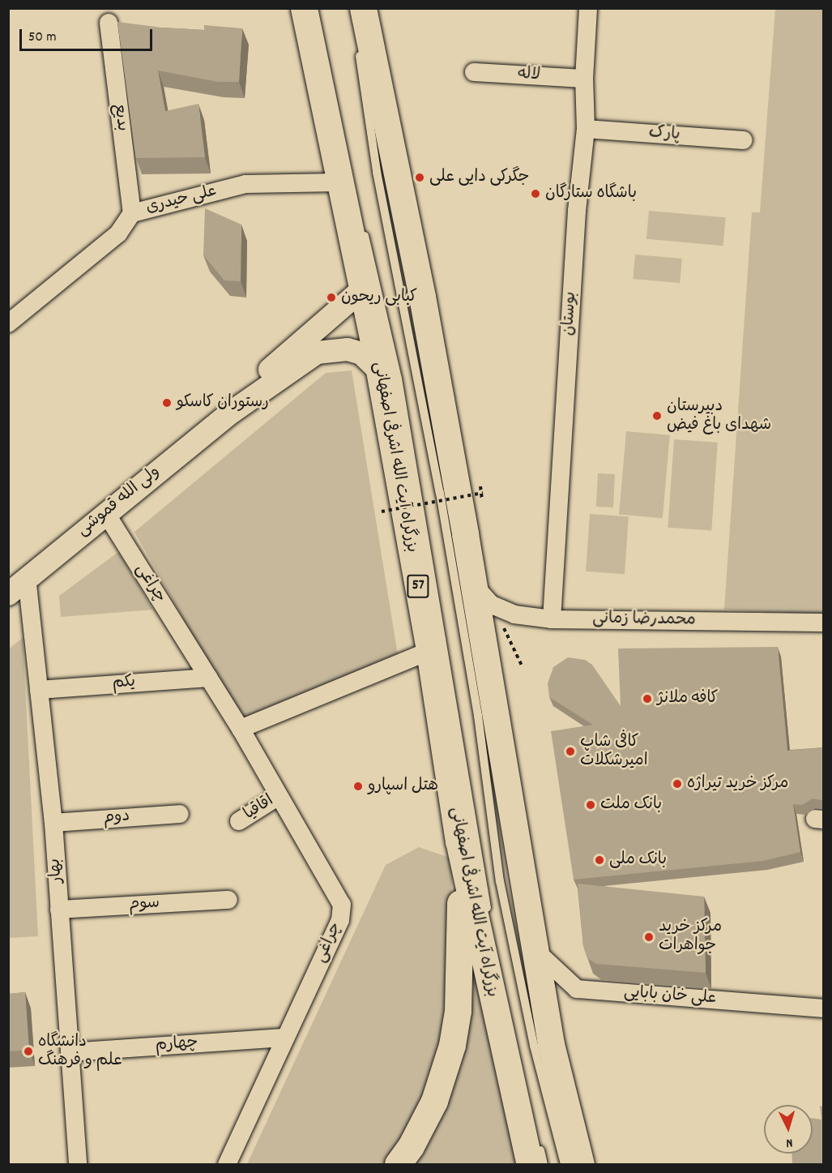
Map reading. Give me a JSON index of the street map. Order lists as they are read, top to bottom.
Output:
{
  "streets": {
    "highway": ["بزرگراه آیت الله اشرفی اصفهانی", "57"],
    "street": [
      "لاله",
      "بدیع",
      "پارک",
      "علی حیدری",
      "بوستان",
      "ولی الله قموشی",
      "چراغی",
      "محمدرضا زمانی",
      "یکم",
      "اقاقیا",
      "دوم",
      "بهار",
      "سوم",
      "علی خان بابایی",
      "چهارم"
    ]
  },
  "crossings": [
    ["لاله", "بوستان"],
    ["بدیع", "علی حیدری"],
    ["پارک", "بوستان"],
    ["علی حیدری", "بزرگراه آیت الله اشرفی اصفهانی"],
    ["بوستان", "محمدرضا زمانی"],
    ["بزرگراه آیت الله اشرفی اصفهانی", "ولی الله قموشی"],
    ["ولی الله قموشی", "چراغی"],
    ["ولی الله قموشی", "بهار"],
    ["چراغی", "یکم"],
    ["چراغی", "اقاقیا"],
    ["چراغی", "چهارم"],
    ["یکم", "بهار"],
    ["دوم", "بهار"],
    ["بهار", "سوم"],
    ["بهار", "چهارم"]
  ],
  "places": [
    "جگرکی دایی علی",
    "باشگاه ستارگان",
    "کبابی ریحون",
    "رستوران کاسکو",
    "دبیرستان شهدای باغ فیض",
    "کافه ملانژ",
    "کافی شاپ امیرشکلات",
    "مرکز خرید تیراژه",
    "هتل اسپارو",
    "بانک ملت",
    "بانک ملی",
    "مرکز خرید جواهرات",
    "دانشگاه علم و فرهنگ"
  ],
  "scale_bar": "50 m",
  "north": "bottom"
}
